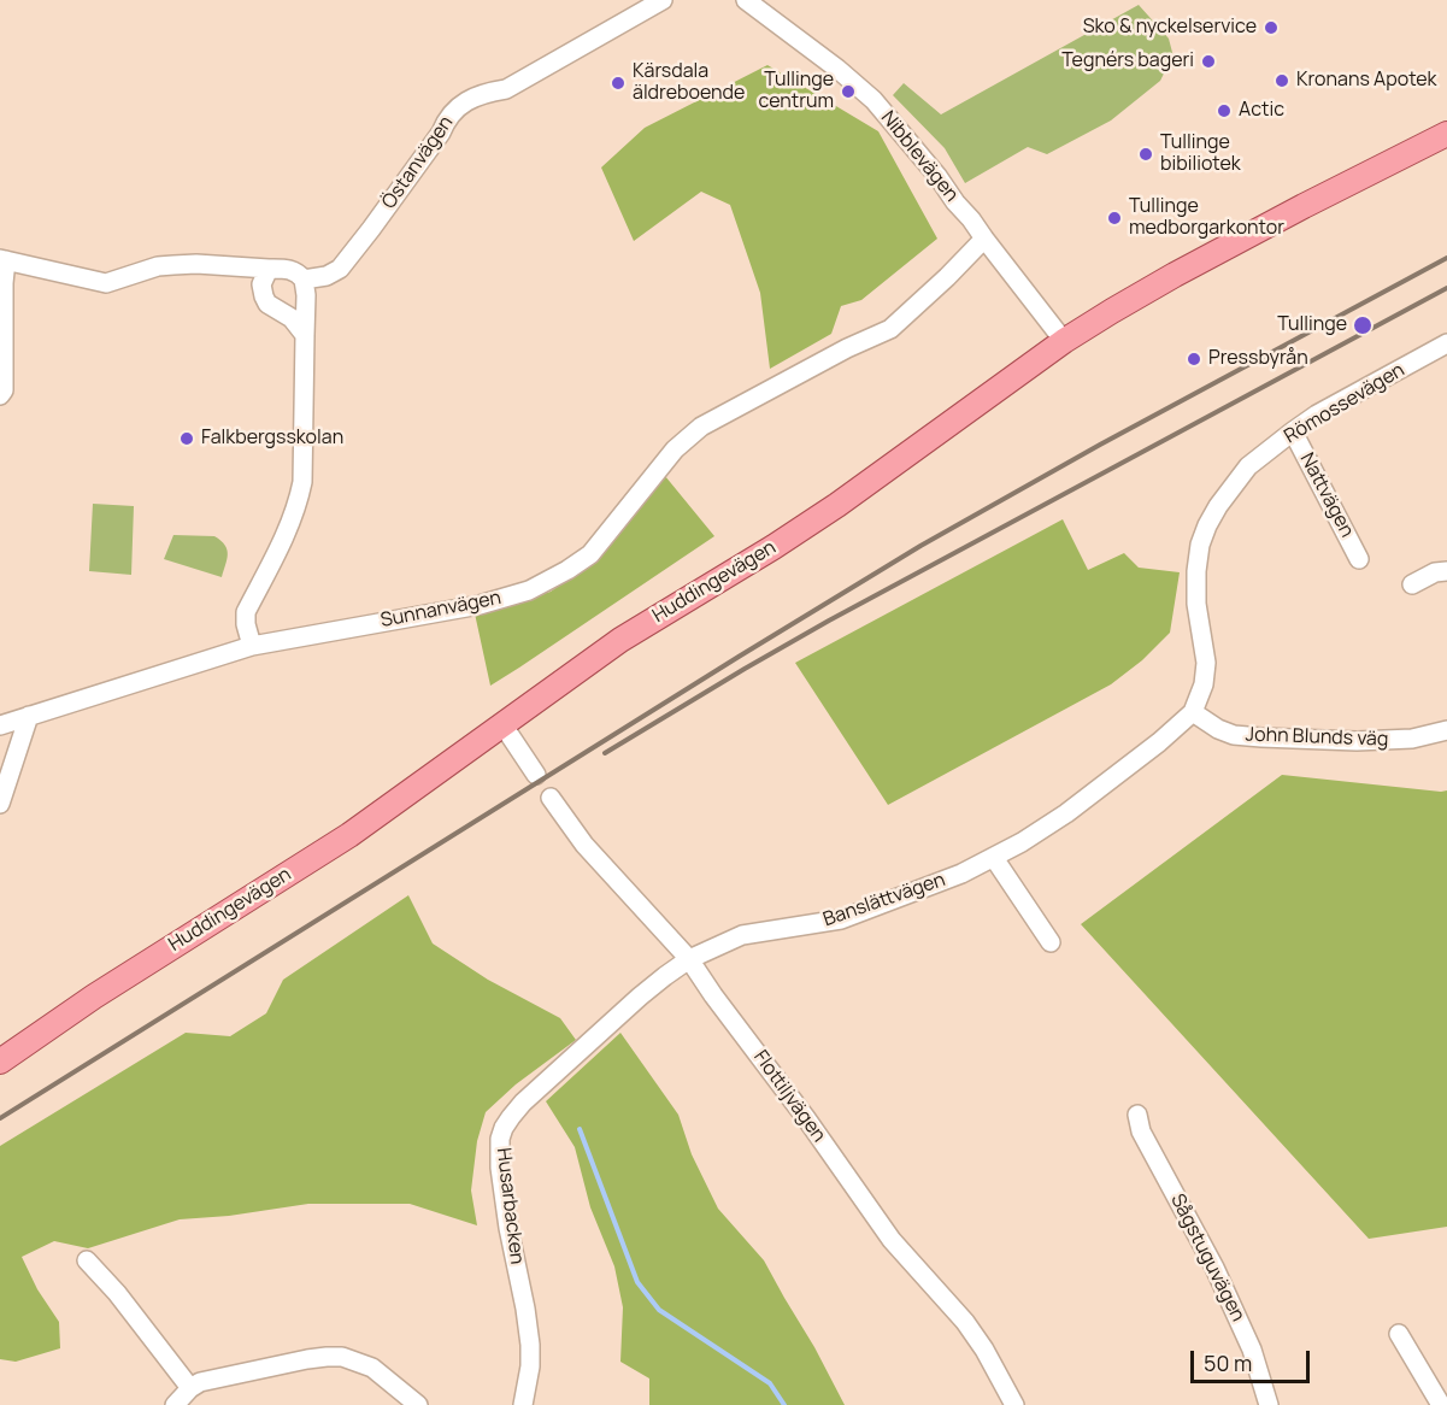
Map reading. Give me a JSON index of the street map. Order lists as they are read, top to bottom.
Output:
{
  "streets": {
    "main road": ["Huddingevägen"],
    "street": [
      "Nibblevägen",
      "Östanvägen",
      "Römossevägen",
      "Nattvägen",
      "Sunnanvägen",
      "John Blunds väg",
      "Banslättvägen",
      "Flottiljvägen",
      "Husarbacken",
      "Sågstuguvägen"
    ]
  },
  "crossings": [
    ["Nibblevägen", "Huddingevägen"],
    ["Nibblevägen", "Sunnanvägen"],
    ["Römossevägen", "Nattvägen"],
    ["Römossevägen", "John Blunds väg"],
    ["Römossevägen", "Banslättvägen"],
    ["John Blunds väg", "Banslättvägen"],
    ["Banslättvägen", "Flottiljvägen"],
    ["Banslättvägen", "Husarbacken"],
    ["Flottiljvägen", "Husarbacken"]
  ],
  "places": [
    "Sko & nyckelservice",
    "Tegnérs bageri",
    "Kronans Apotek",
    "Kärsdala äldreboende",
    "Tullinge centrum",
    "Actic",
    "Tullinge bibiliotek",
    "Tullinge medborgarkontor",
    "Tullinge",
    "Pressbyrån",
    "Falkbergsskolan"
  ],
  "scale_bar": "50 m"
}
